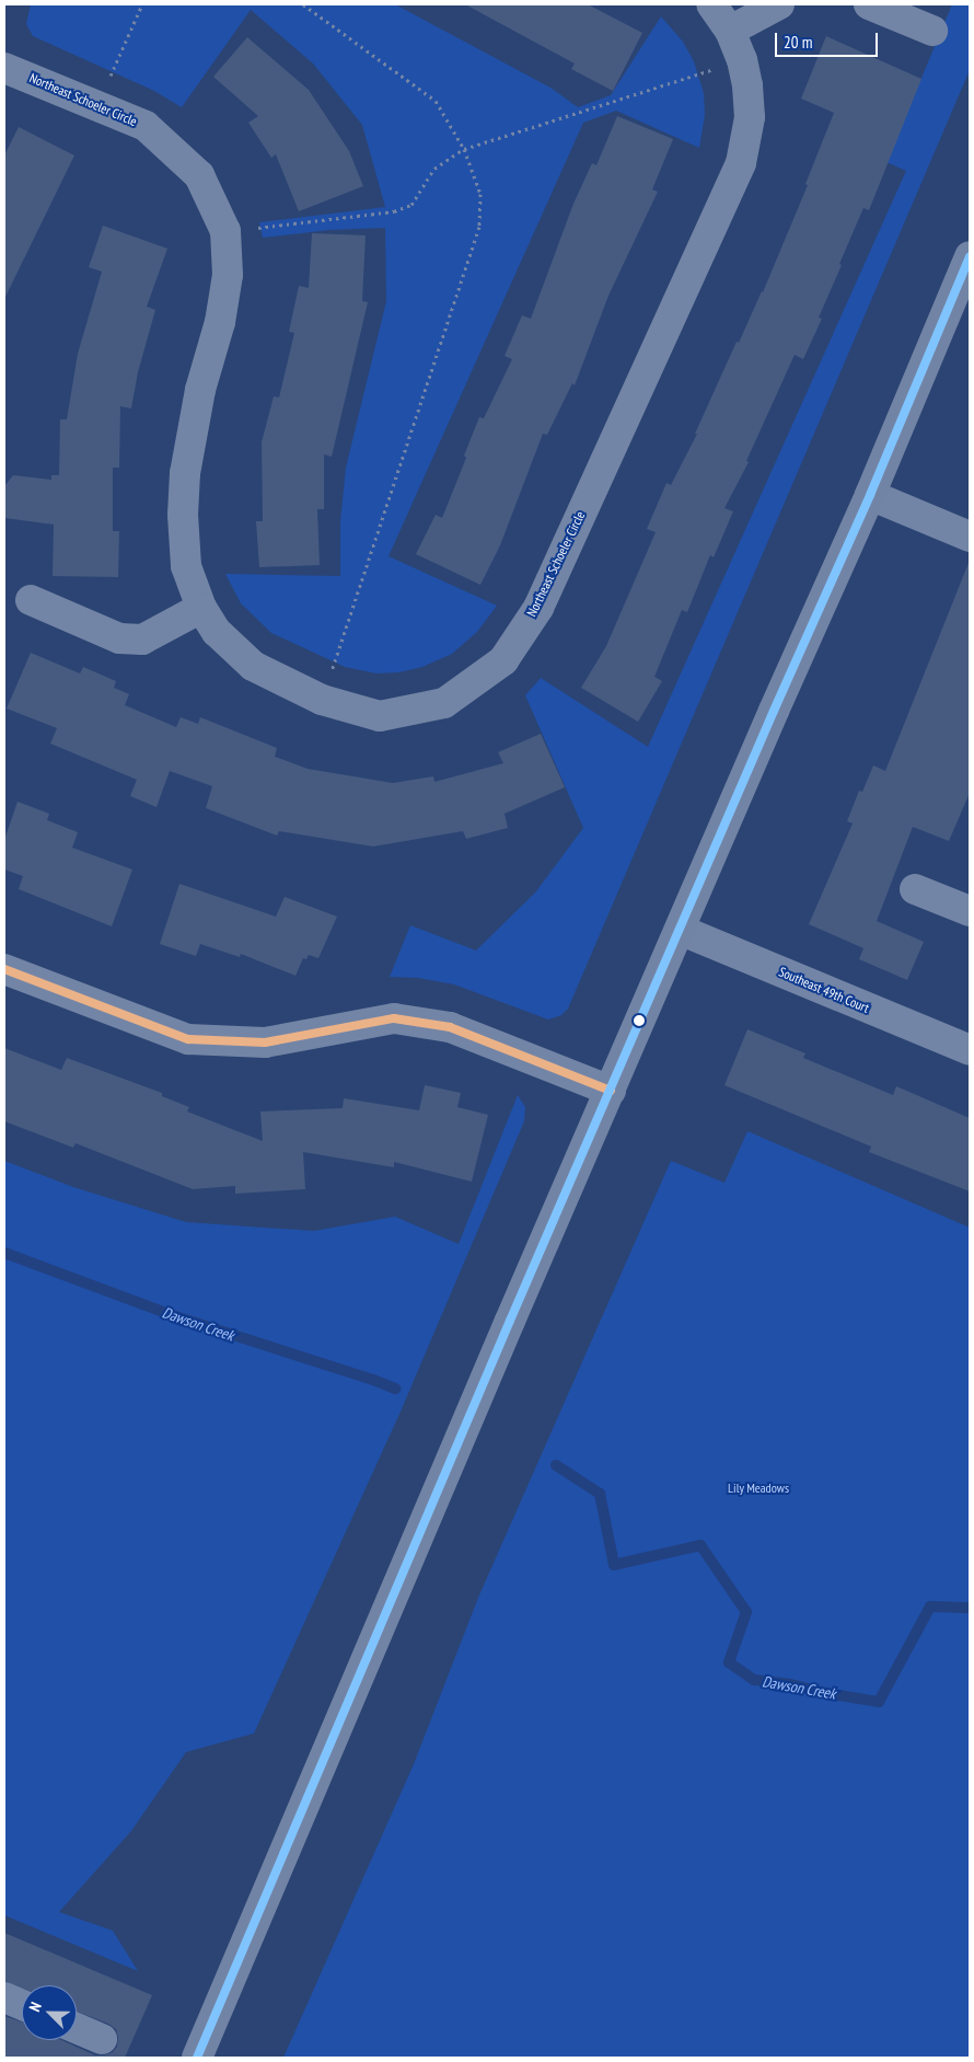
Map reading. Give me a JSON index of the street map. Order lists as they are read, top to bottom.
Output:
{
  "streets": {
    "street": ["Northeast Schoeler Circle", "Southeast 49th Court"]
  },
  "water": ["Dawson Creek"],
  "parks": ["Lily Meadows"],
  "scale_bar": "20 m",
  "north": "top left"
}
